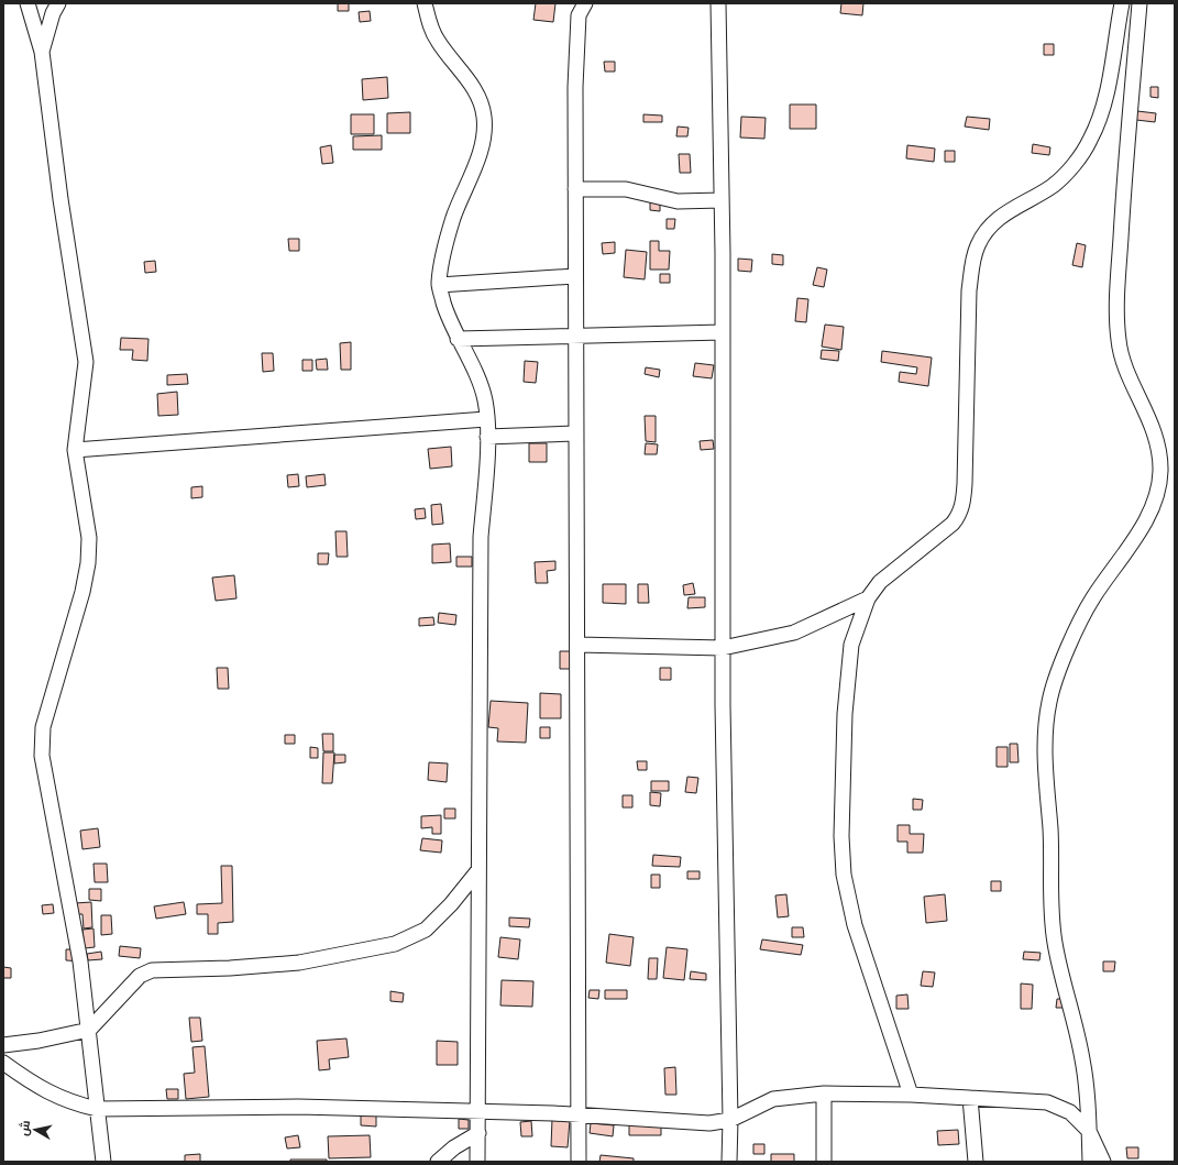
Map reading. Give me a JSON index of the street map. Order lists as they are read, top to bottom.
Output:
{
  "north": "left"
}
